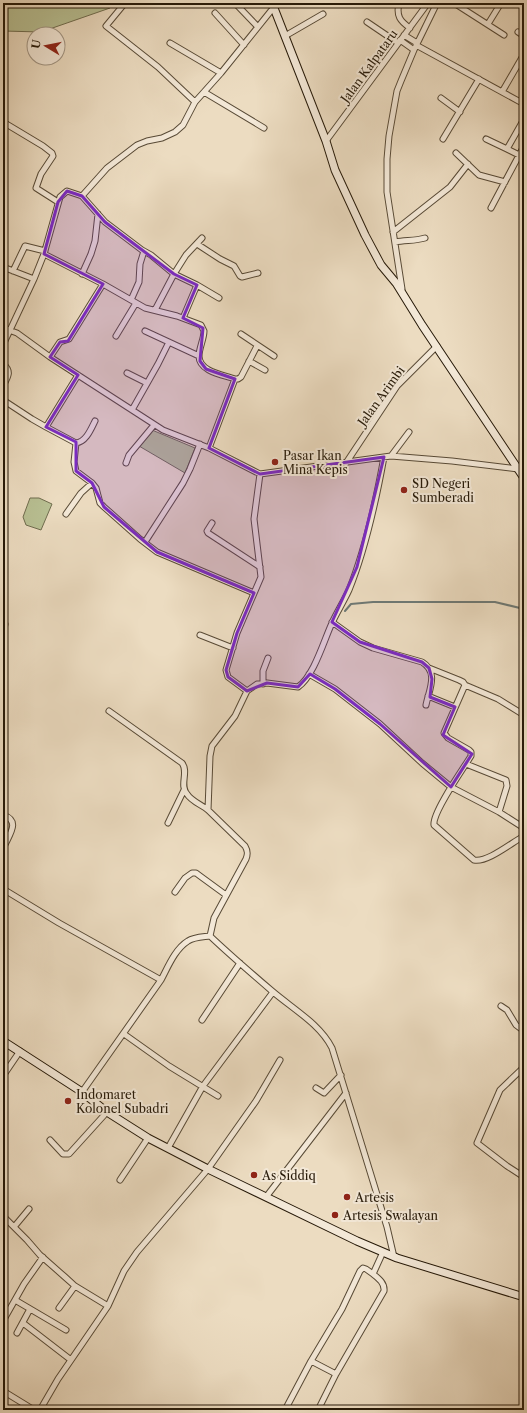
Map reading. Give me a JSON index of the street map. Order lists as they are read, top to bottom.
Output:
{
  "streets": {
    "street": ["Jalan Kalpataru", "Jalan Arimbi"]
  },
  "places": [
    "Pasar Ikan Mina Kepis",
    "SD Negeri Sumberadi",
    "Indomaret Kolonel Subadri",
    "As Siddiq",
    "Artesis",
    "Artesis Swalayan"
  ],
  "north": "left"
}
